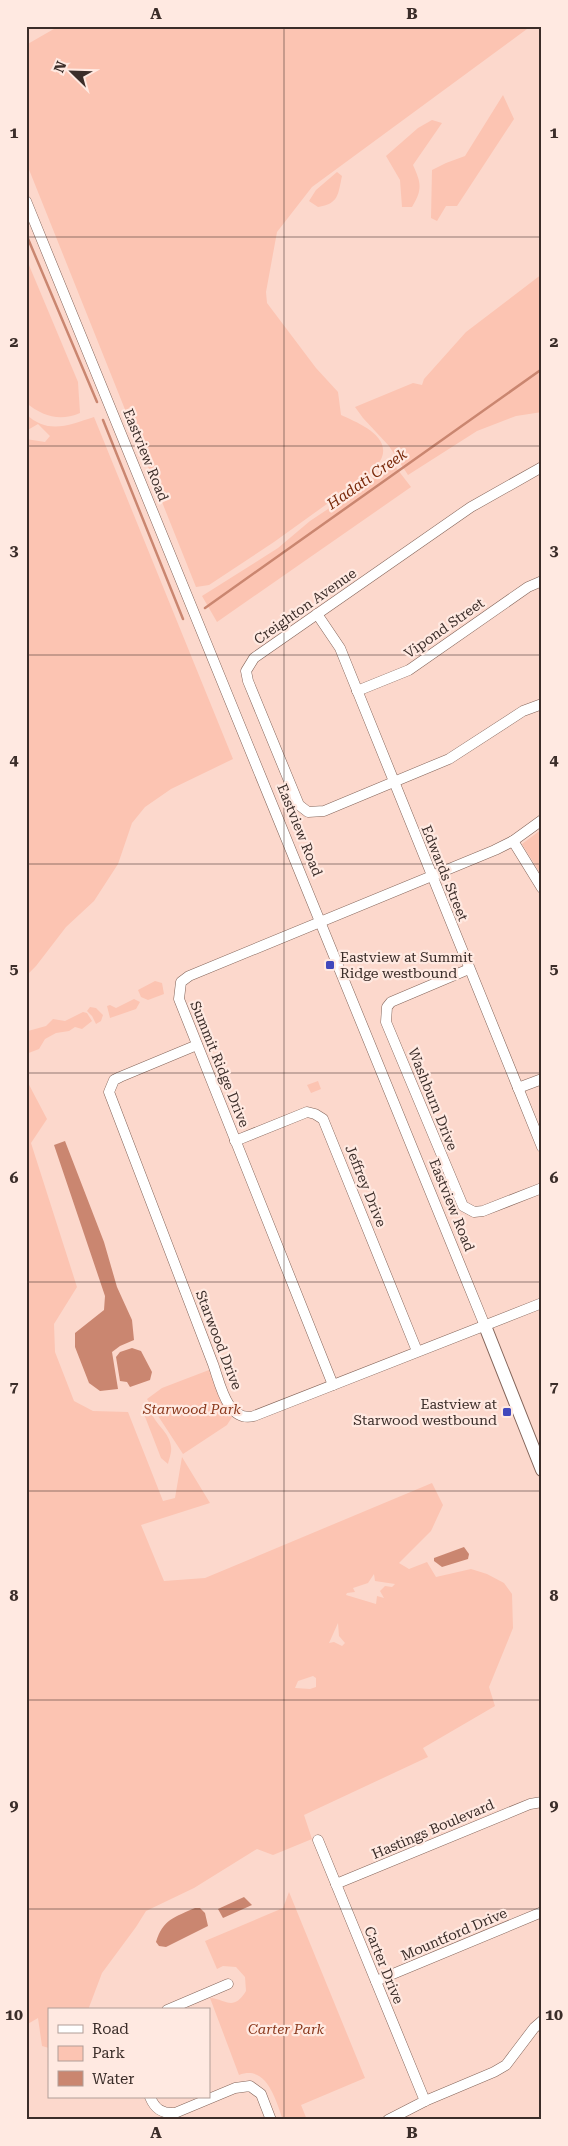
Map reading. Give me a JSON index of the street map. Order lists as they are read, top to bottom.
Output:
{
  "streets": {
    "main road": ["Eastview Road"],
    "street": [
      "Creighton Avenue",
      "Vipond Street",
      "Edwards Street",
      "Summit Ridge Drive",
      "Washburn Drive",
      "Jeffrey Drive",
      "Starwood Drive",
      "Hastings Boulevard",
      "Mountford Drive",
      "Carter Drive"
    ]
  },
  "crossings": [
    ["Eastview Road", "Summit Ridge Drive"],
    ["Eastview Road", "Starwood Drive"],
    ["Creighton Avenue", "Edwards Street"],
    ["Vipond Street", "Edwards Street"],
    ["Edwards Street", "Summit Ridge Drive"],
    ["Edwards Street", "Washburn Drive"],
    ["Summit Ridge Drive", "Jeffrey Drive"],
    ["Summit Ridge Drive", "Starwood Drive"],
    ["Jeffrey Drive", "Starwood Drive"],
    ["Hastings Boulevard", "Carter Drive"],
    ["Mountford Drive", "Carter Drive"]
  ],
  "water": ["Hadati Creek"],
  "parks": ["Starwood Park", "Carter Park"],
  "places": {
    "transit": ["Eastview at Summit Ridge westbound", "Eastview at Starwood westbound"]
  },
  "legend": ["Road", "Park", "Water"],
  "north": "top left",
  "grid": {
    "columns": ["A", "B"],
    "rows": [
      "1",
      "2",
      "3",
      "4",
      "5",
      "6",
      "7",
      "8",
      "9",
      "10"
    ]
  }
}
